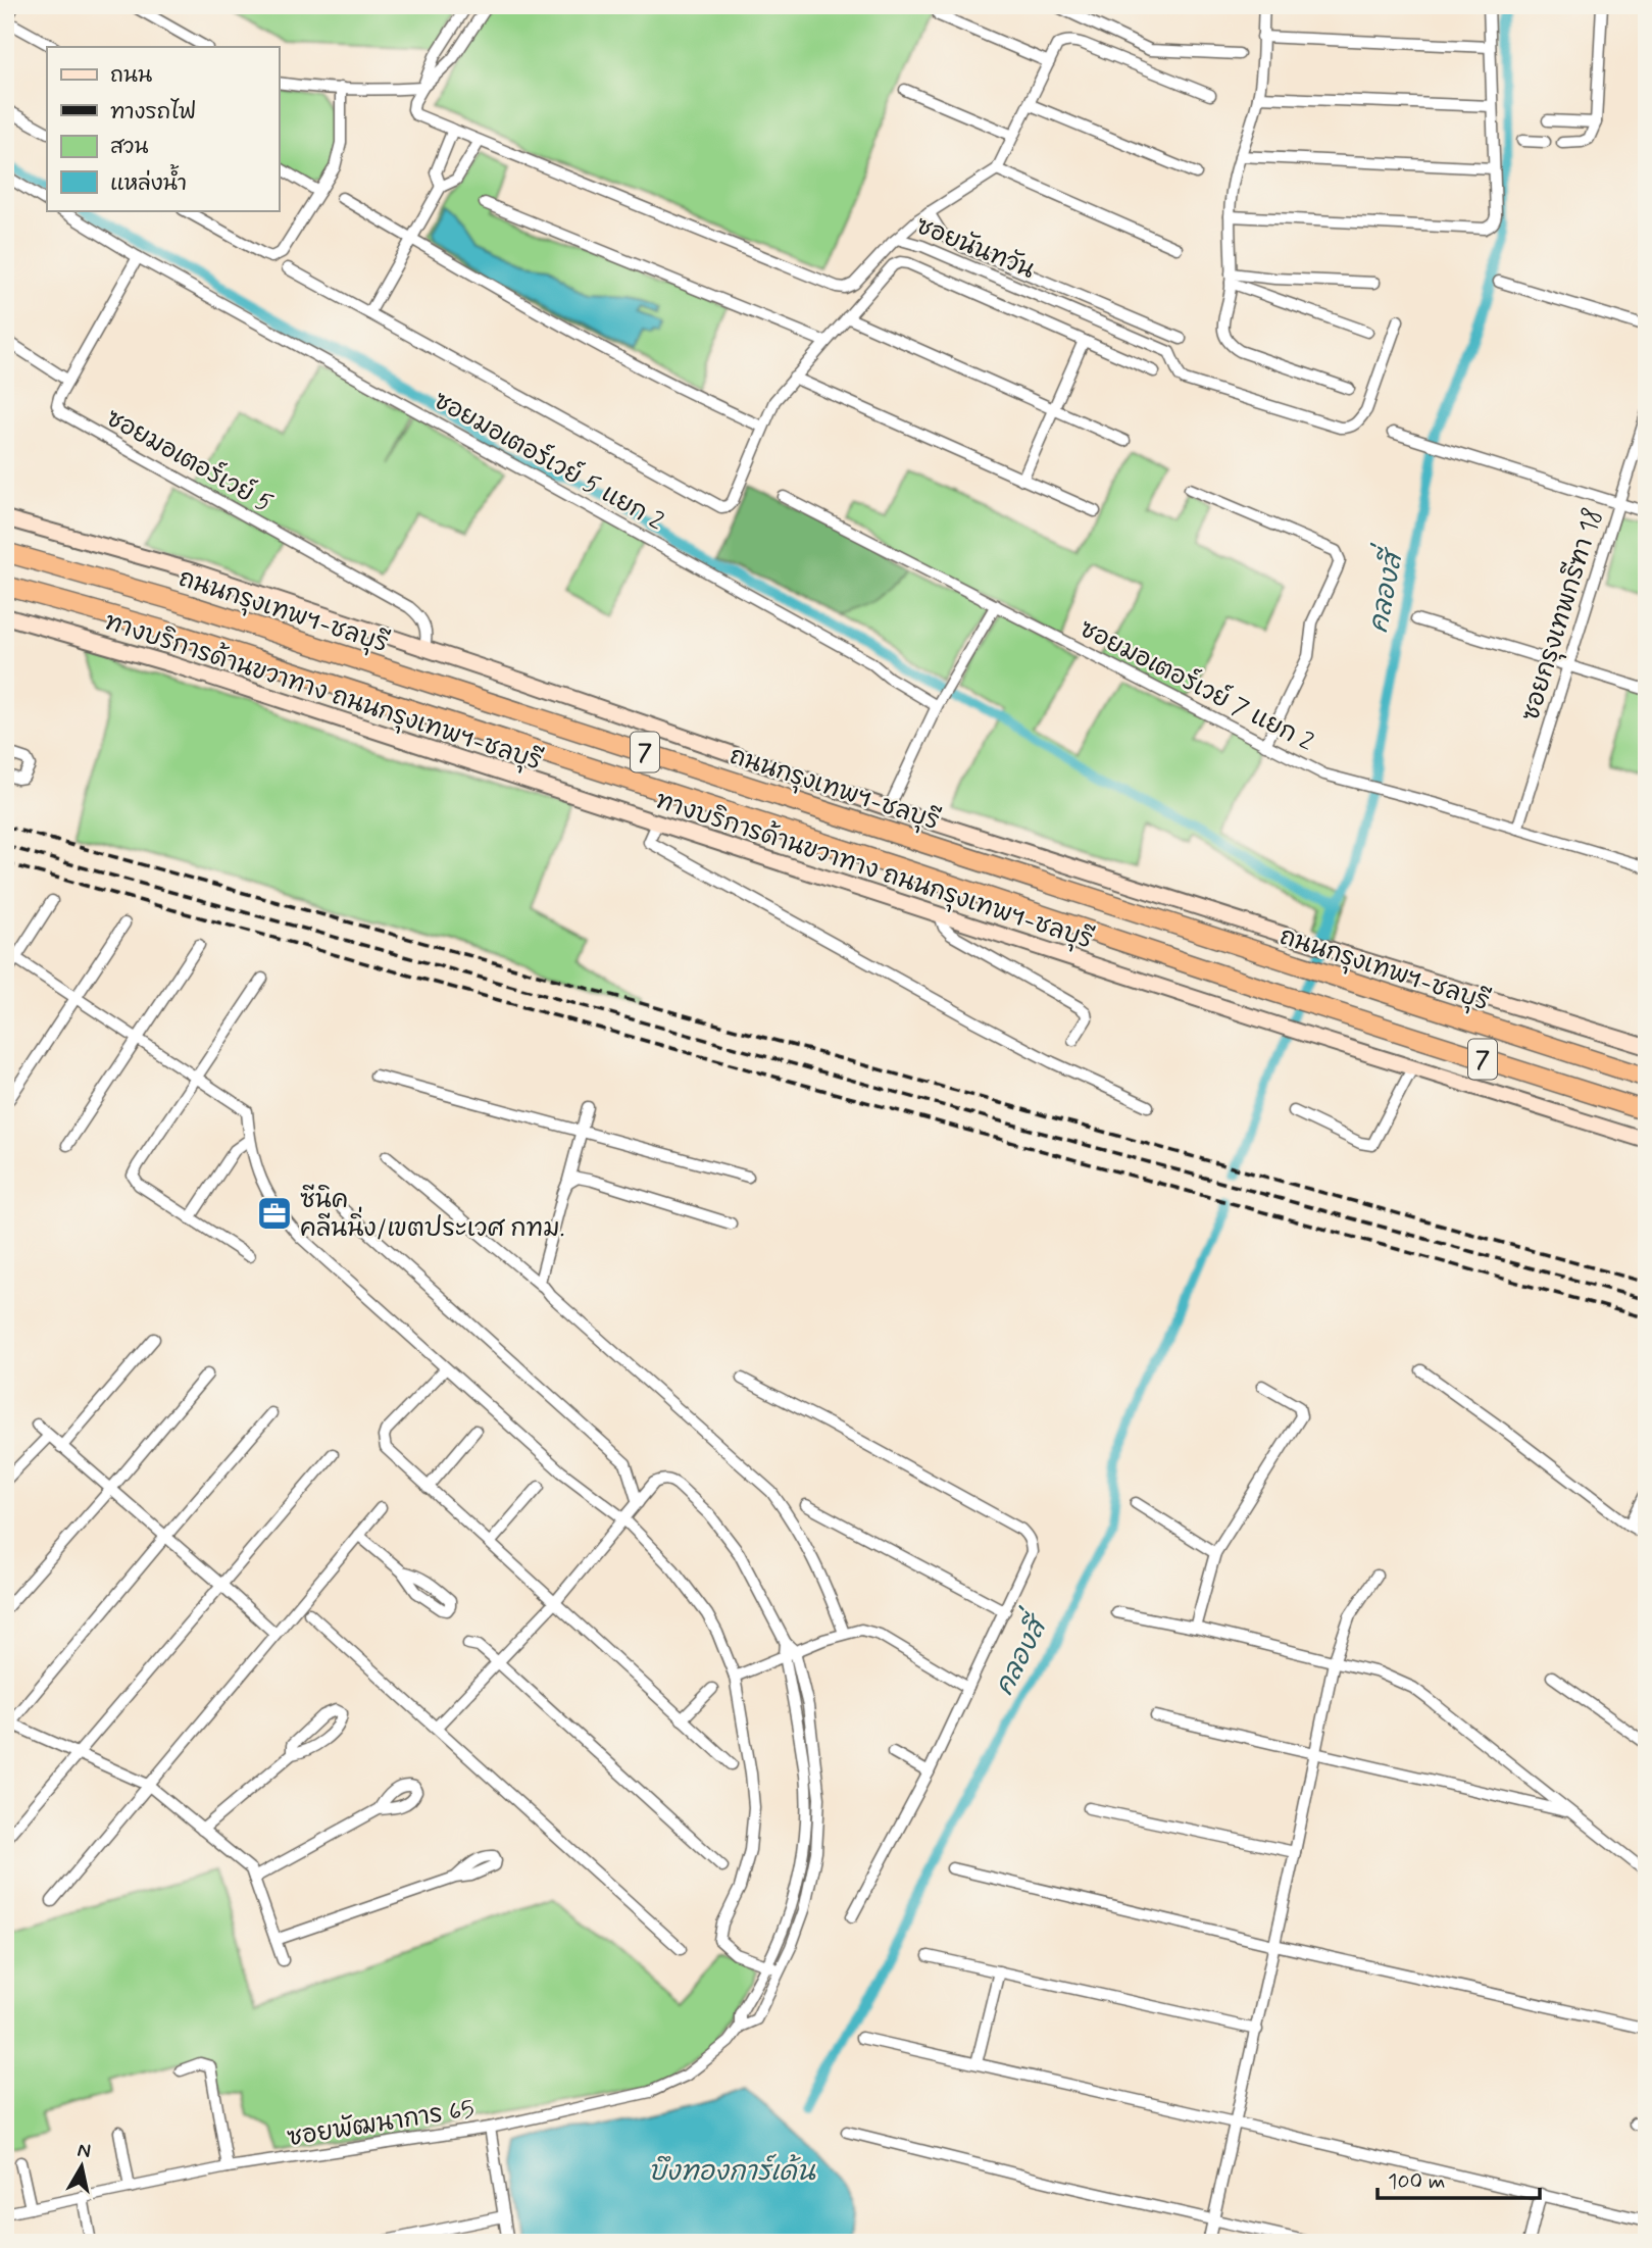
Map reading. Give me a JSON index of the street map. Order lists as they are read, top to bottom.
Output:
{
  "streets": {
    "highway": ["ถนนกรุงเทพฯ-ชลบุรี", "7"],
    "main road": ["ทางบริการด้านขวาทาง ถนนกรุงเทพฯ-ชลบุรี"],
    "street": [
      "ซอยนันทวัน",
      "ซอยมอเตอร์เวย์ 5",
      "ซอยมอเตอร์เวย์ 5 แยก 2",
      "ซอยกรุงเทพกรีฑา 18",
      "ซอยมอเตอร์เวย์ 7 แยก 2",
      "ซอยพัฒนาการ 65"
    ]
  },
  "crossings": [
    ["ซอยมอเตอร์เวย์ 5", "ซอยมอเตอร์เวย์ 5 แยก 2"],
    ["ซอยกรุงเทพกรีฑา 18", "ซอยมอเตอร์เวย์ 7 แยก 2"]
  ],
  "water": ["คลองสี่", "บึงทองการ์เด้น"],
  "places": {
    "office": ["ซีนิค คลีนนิ่ง/เขตประเวศ กทม."]
  },
  "legend": [
    "ถนน",
    "ทางรถไฟ",
    "สวน",
    "แหล่งน้ำ"
  ],
  "scale_bar": "100 m",
  "north": "top"
}
